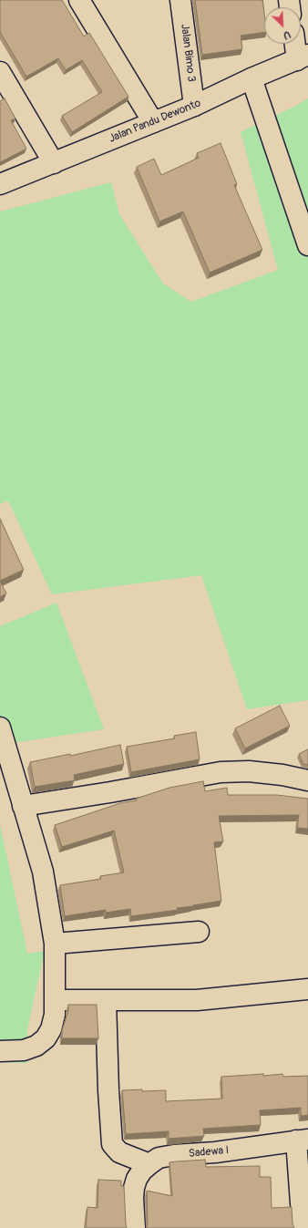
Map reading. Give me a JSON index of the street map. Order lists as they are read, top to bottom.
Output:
{
  "streets": {
    "street": ["Jalan Bimo 3", "Jalan Pandu Dewonto", "Sadewa I"]
  },
  "crossings": [
    ["Jalan Bimo 3", "Jalan Pandu Dewonto"]
  ],
  "north": "bottom right"
}
